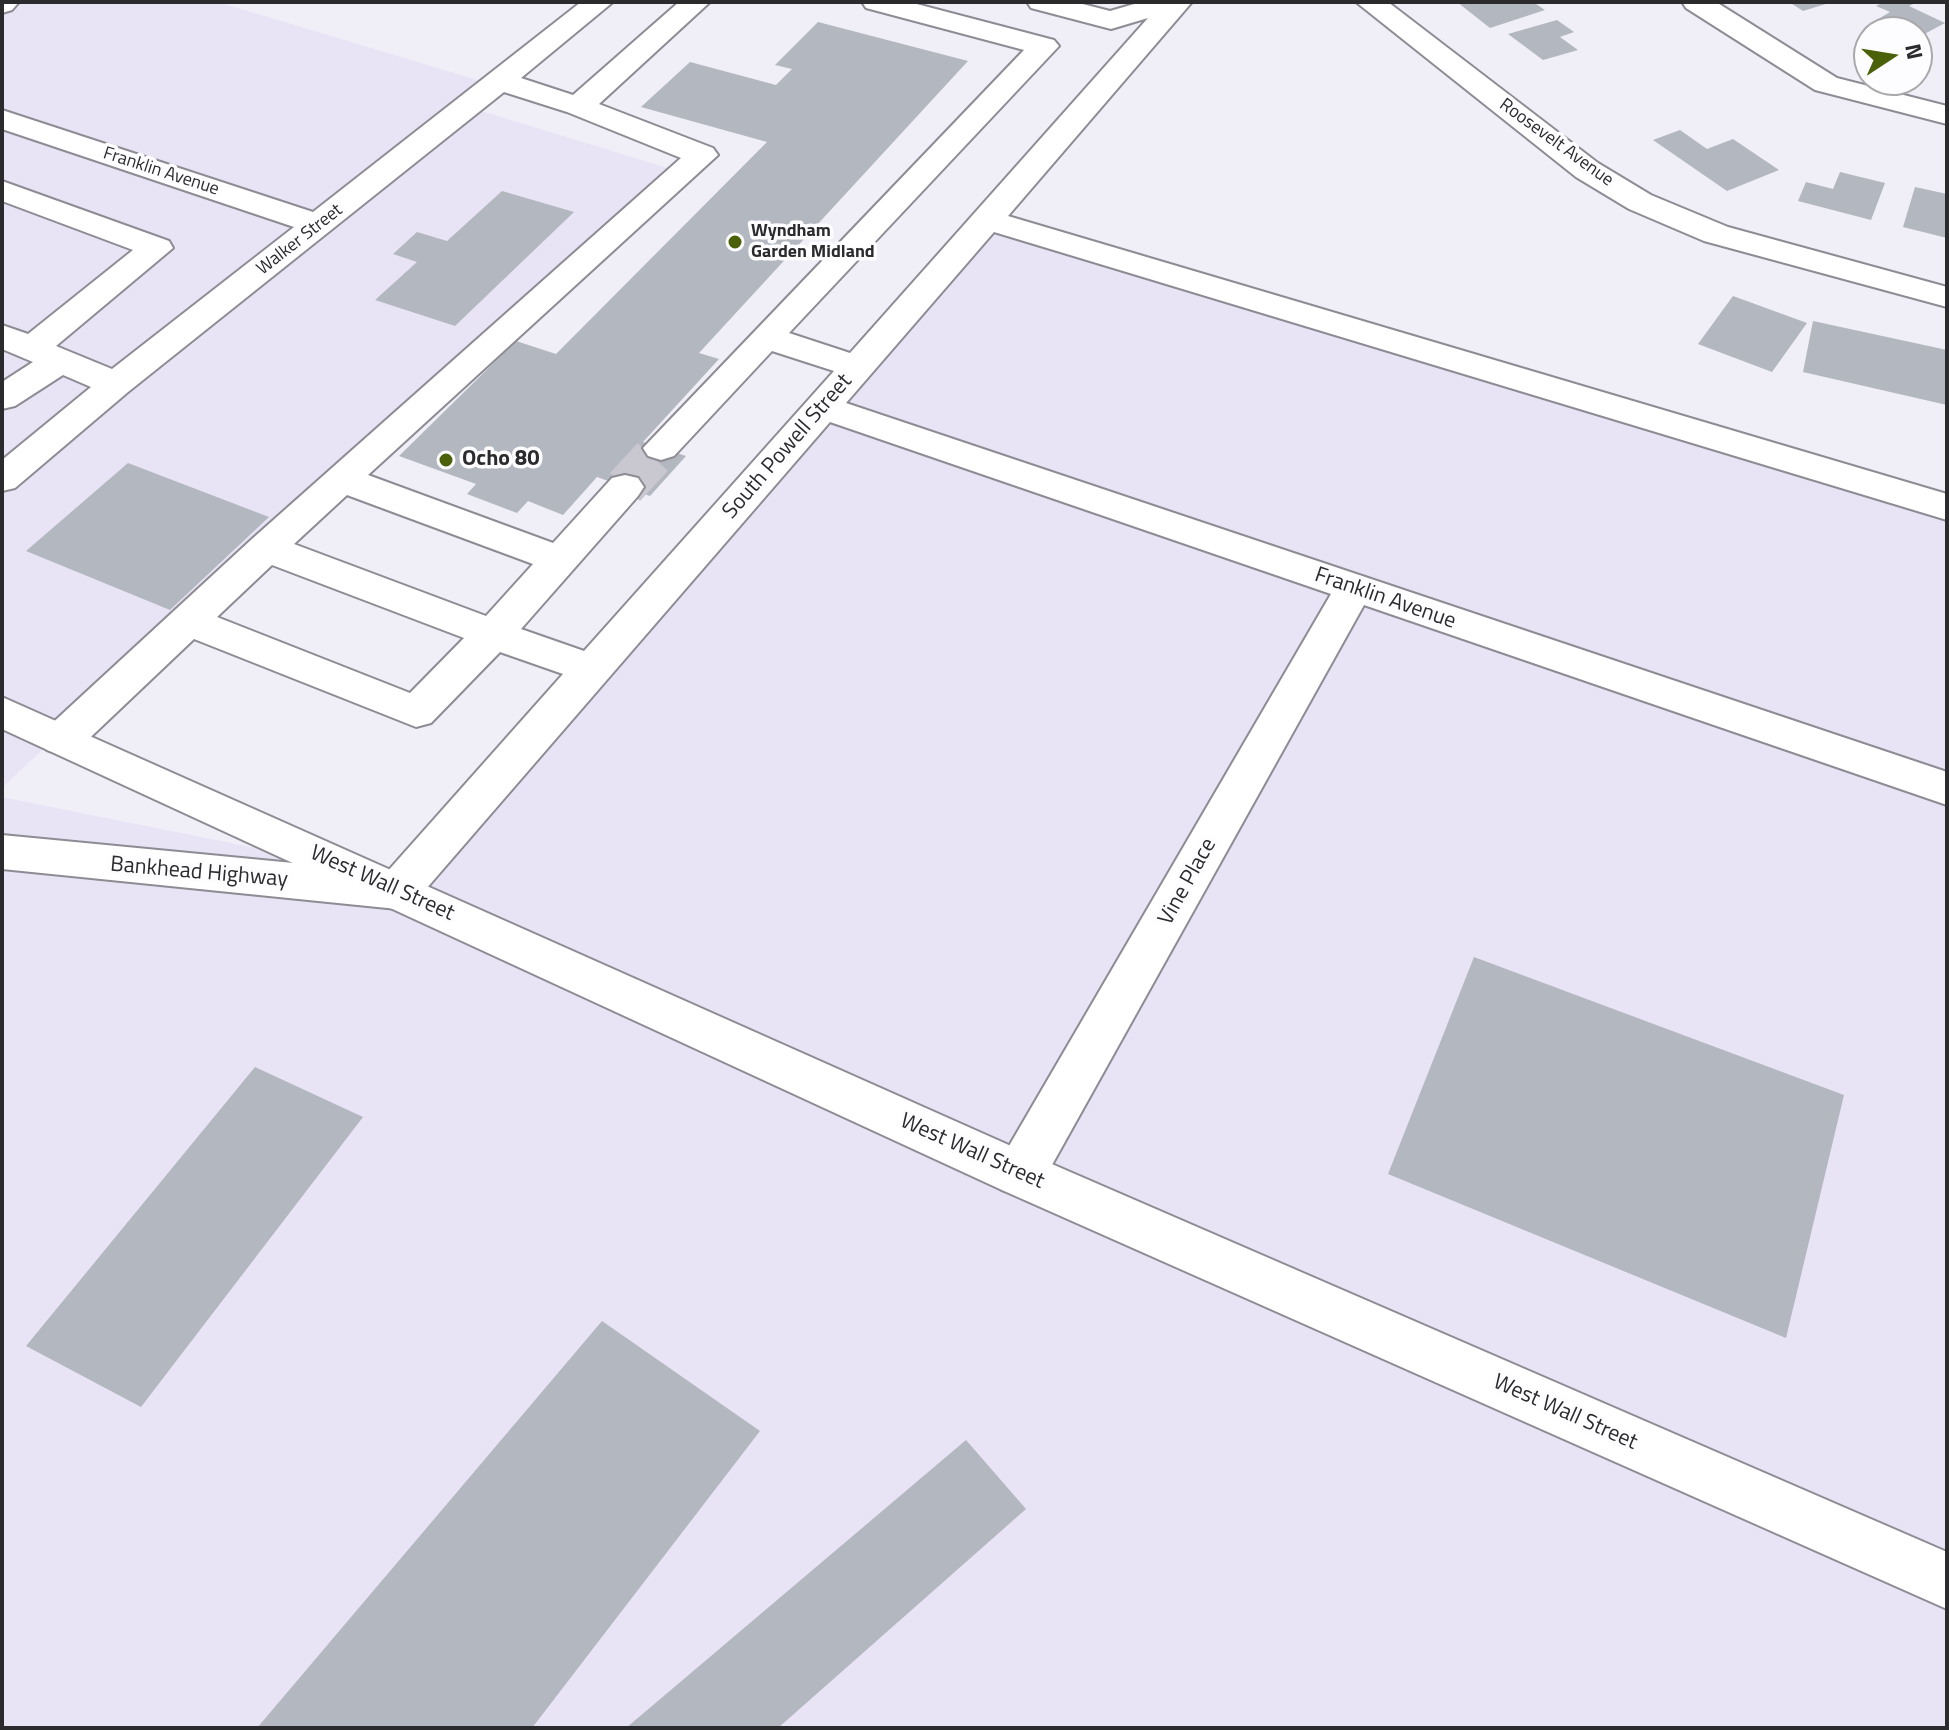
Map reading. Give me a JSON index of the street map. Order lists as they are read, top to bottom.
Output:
{
  "streets": {
    "street": [
      "Roosevelt Avenue",
      "Franklin Avenue",
      "Walker Street",
      "South Powell Street",
      "Bankhead Highway",
      "Vine Place",
      "West Wall Street"
    ]
  },
  "crossings": [
    ["Franklin Avenue", "Walker Street"],
    ["Franklin Avenue", "South Powell Street"],
    ["Franklin Avenue", "Vine Place"],
    ["South Powell Street", "Bankhead Highway"],
    ["South Powell Street", "West Wall Street"],
    ["Bankhead Highway", "West Wall Street"],
    ["Vine Place", "West Wall Street"]
  ],
  "places": ["Wyndham Garden Midland", "Ocho 80"],
  "north": "right"
}
